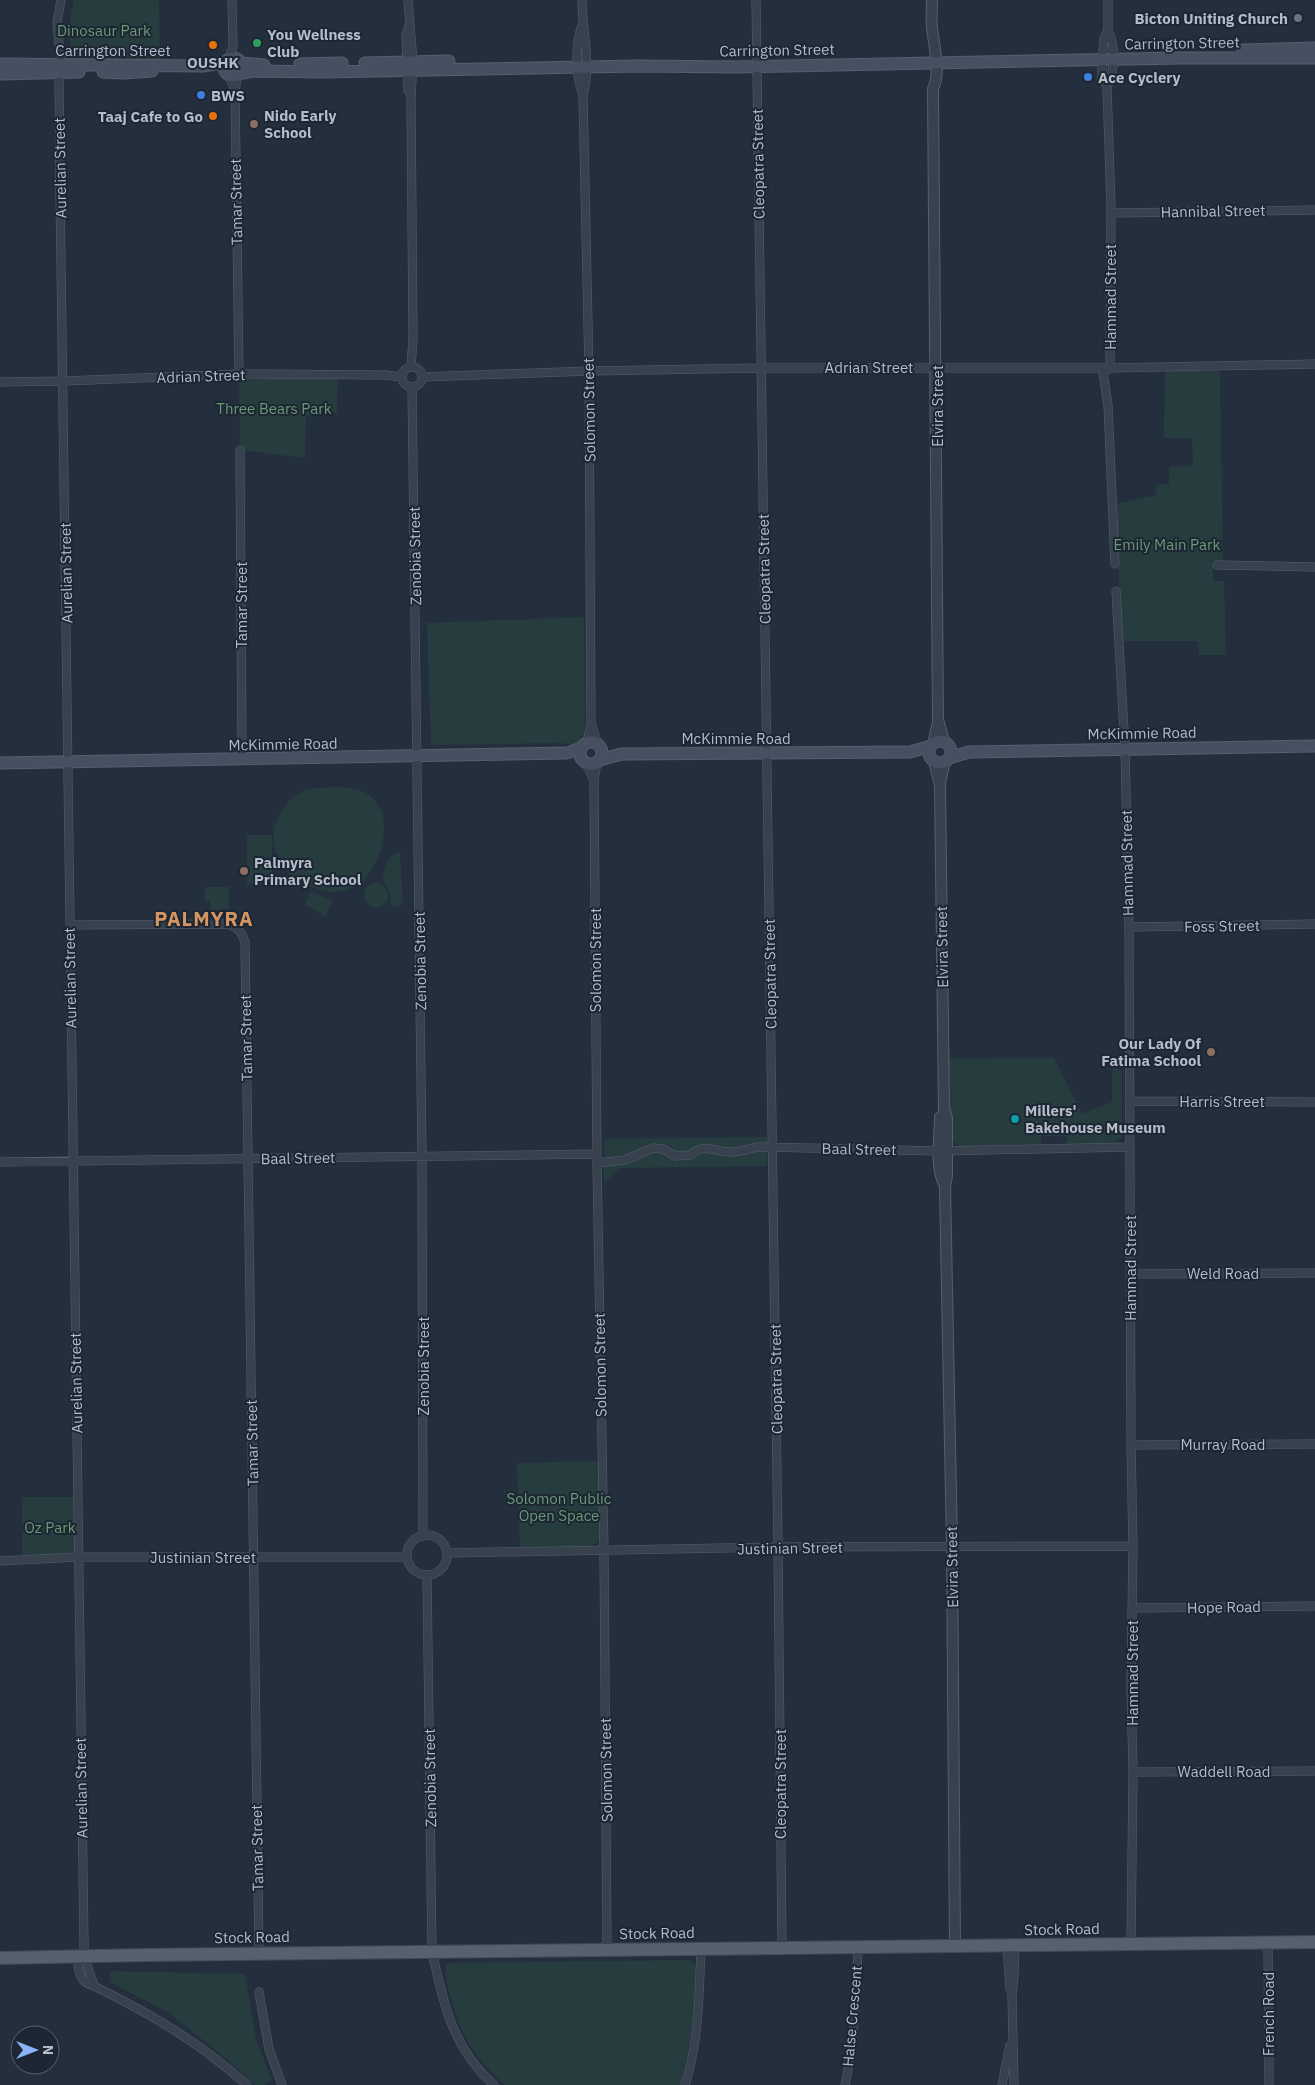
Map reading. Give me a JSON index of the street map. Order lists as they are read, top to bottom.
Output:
{
  "streets": {
    "main road": ["Carrington Street", "McKimmie Road", "Stock Road"],
    "street": [
      "Cleopatra Street",
      "Aurelian Street",
      "Tamar Street",
      "Hannibal Street",
      "Hammad Street",
      "Adrian Street",
      "Elvira Street",
      "Solomon Street",
      "Zenobia Street",
      "Foss Street",
      "Harris Street",
      "Baal Street",
      "Weld Road",
      "Murray Road",
      "Justinian Street",
      "Hope Road",
      "Waddell Road",
      "French Road",
      "Halse Crescent"
    ]
  },
  "crossings": [
    ["Carrington Street", "Cleopatra Street"],
    ["Carrington Street", "Aurelian Street"],
    ["Carrington Street", "Tamar Street"],
    ["Carrington Street", "Hammad Street"],
    ["Carrington Street", "Elvira Street"],
    ["Carrington Street", "Solomon Street"],
    ["Cleopatra Street", "Adrian Street"],
    ["Cleopatra Street", "McKimmie Road"],
    ["Cleopatra Street", "Baal Street"],
    ["Cleopatra Street", "Justinian Street"],
    ["Cleopatra Street", "Stock Road"],
    ["Aurelian Street", "Tamar Street"],
    ["Aurelian Street", "Adrian Street"],
    ["Aurelian Street", "McKimmie Road"],
    ["Aurelian Street", "Baal Street"],
    ["Aurelian Street", "Justinian Street"],
    ["Aurelian Street", "Stock Road"],
    ["Tamar Street", "Adrian Street"],
    ["Tamar Street", "McKimmie Road"],
    ["Tamar Street", "Baal Street"],
    ["Tamar Street", "Justinian Street"],
    ["Tamar Street", "Stock Road"],
    ["Hannibal Street", "Hammad Street"],
    ["Hammad Street", "Adrian Street"],
    ["Hammad Street", "McKimmie Road"],
    ["Hammad Street", "Foss Street"],
    ["Hammad Street", "Harris Street"],
    ["Hammad Street", "Baal Street"],
    ["Hammad Street", "Weld Road"],
    ["Hammad Street", "Murray Road"],
    ["Hammad Street", "Justinian Street"],
    ["Hammad Street", "Hope Road"],
    ["Hammad Street", "Waddell Road"],
    ["Hammad Street", "Stock Road"],
    ["Adrian Street", "Elvira Street"],
    ["Adrian Street", "Solomon Street"],
    ["Adrian Street", "Zenobia Street"],
    ["Elvira Street", "McKimmie Road"],
    ["Elvira Street", "Baal Street"],
    ["Elvira Street", "Justinian Street"],
    ["Elvira Street", "Stock Road"],
    ["Solomon Street", "McKimmie Road"],
    ["Solomon Street", "Baal Street"],
    ["Solomon Street", "Justinian Street"],
    ["Solomon Street", "Stock Road"],
    ["Zenobia Street", "McKimmie Road"],
    ["Zenobia Street", "Baal Street"],
    ["Zenobia Street", "Justinian Street"],
    ["Zenobia Street", "Stock Road"],
    ["Stock Road", "French Road"],
    ["Stock Road", "Halse Crescent"]
  ],
  "districts": ["PALMYRA"],
  "parks": [
    "Dinosaur Park",
    "Three Bears Park",
    "Emily Main Park",
    "Solomon Public Open Space",
    "Oz Park"
  ],
  "places": [
    "Bicton Uniting Church",
    "You Wellness Club",
    "OUSHK",
    "Ace Cyclery",
    "BWS",
    "Taaj Cafe to Go",
    "Nido Early School",
    "Palmyra Primary School",
    "Our Lady Of Fatima School",
    "Millers' Bakehouse Museum"
  ],
  "north": "right"
}
